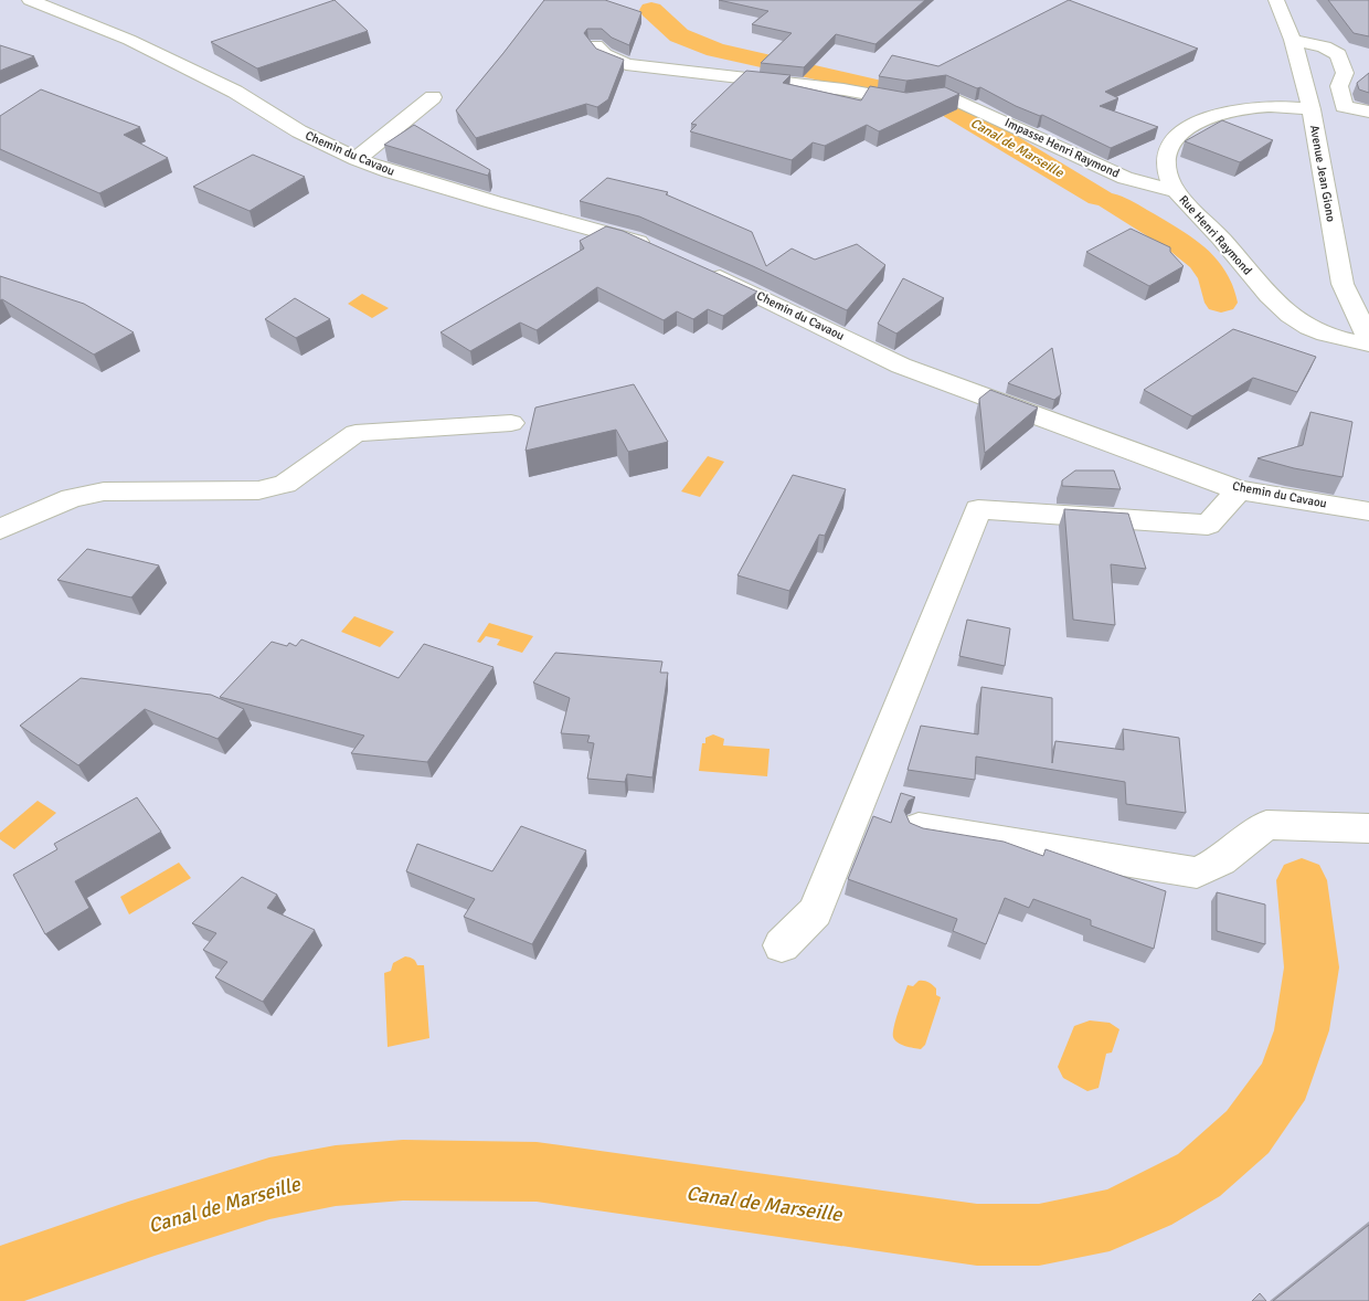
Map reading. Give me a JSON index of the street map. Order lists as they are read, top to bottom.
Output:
{
  "streets": {
    "street": [
      "Impasse Henri Raymond",
      "Chemin du Cavaou",
      "Avenue Jean Giono",
      "Rue Henri Raymond"
    ]
  },
  "crossings": [
    ["Impasse Henri Raymond", "Rue Henri Raymond"],
    ["Avenue Jean Giono", "Rue Henri Raymond"]
  ],
  "water": ["Canal de Marseille"]
}
